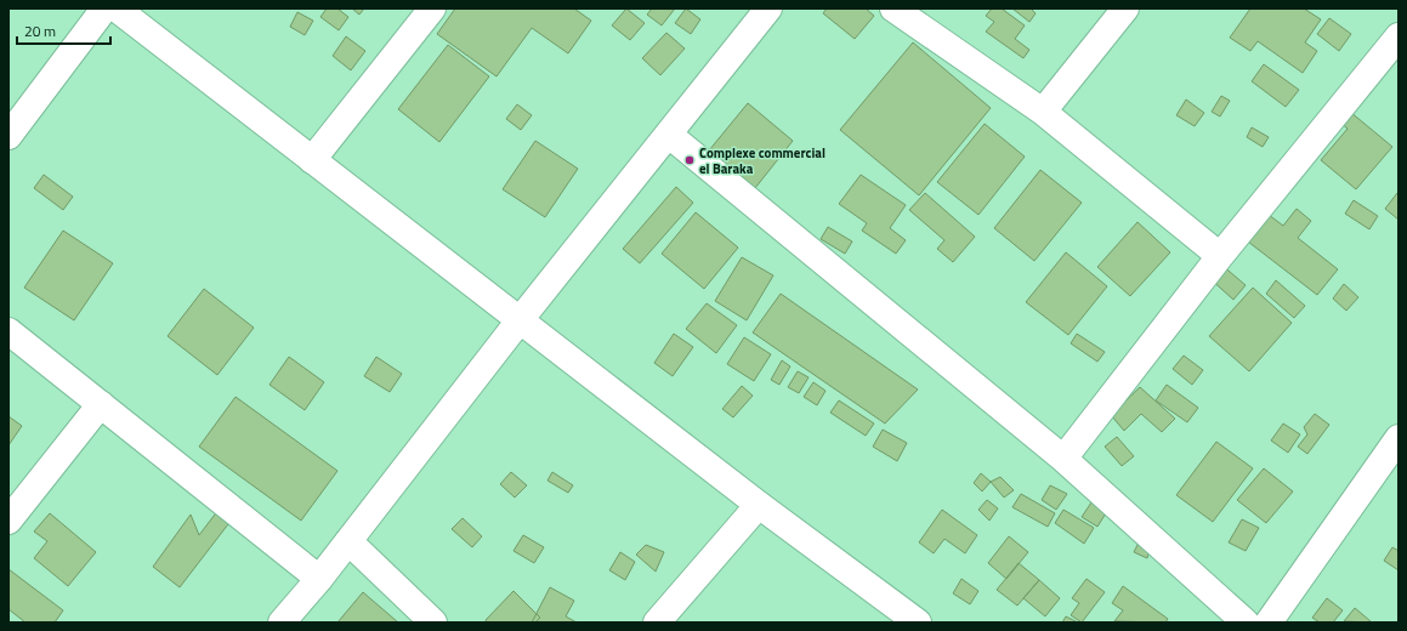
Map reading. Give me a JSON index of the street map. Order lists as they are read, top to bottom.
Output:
{
  "places": ["Complexe commercial el Baraka"],
  "scale_bar": "20 m"
}
